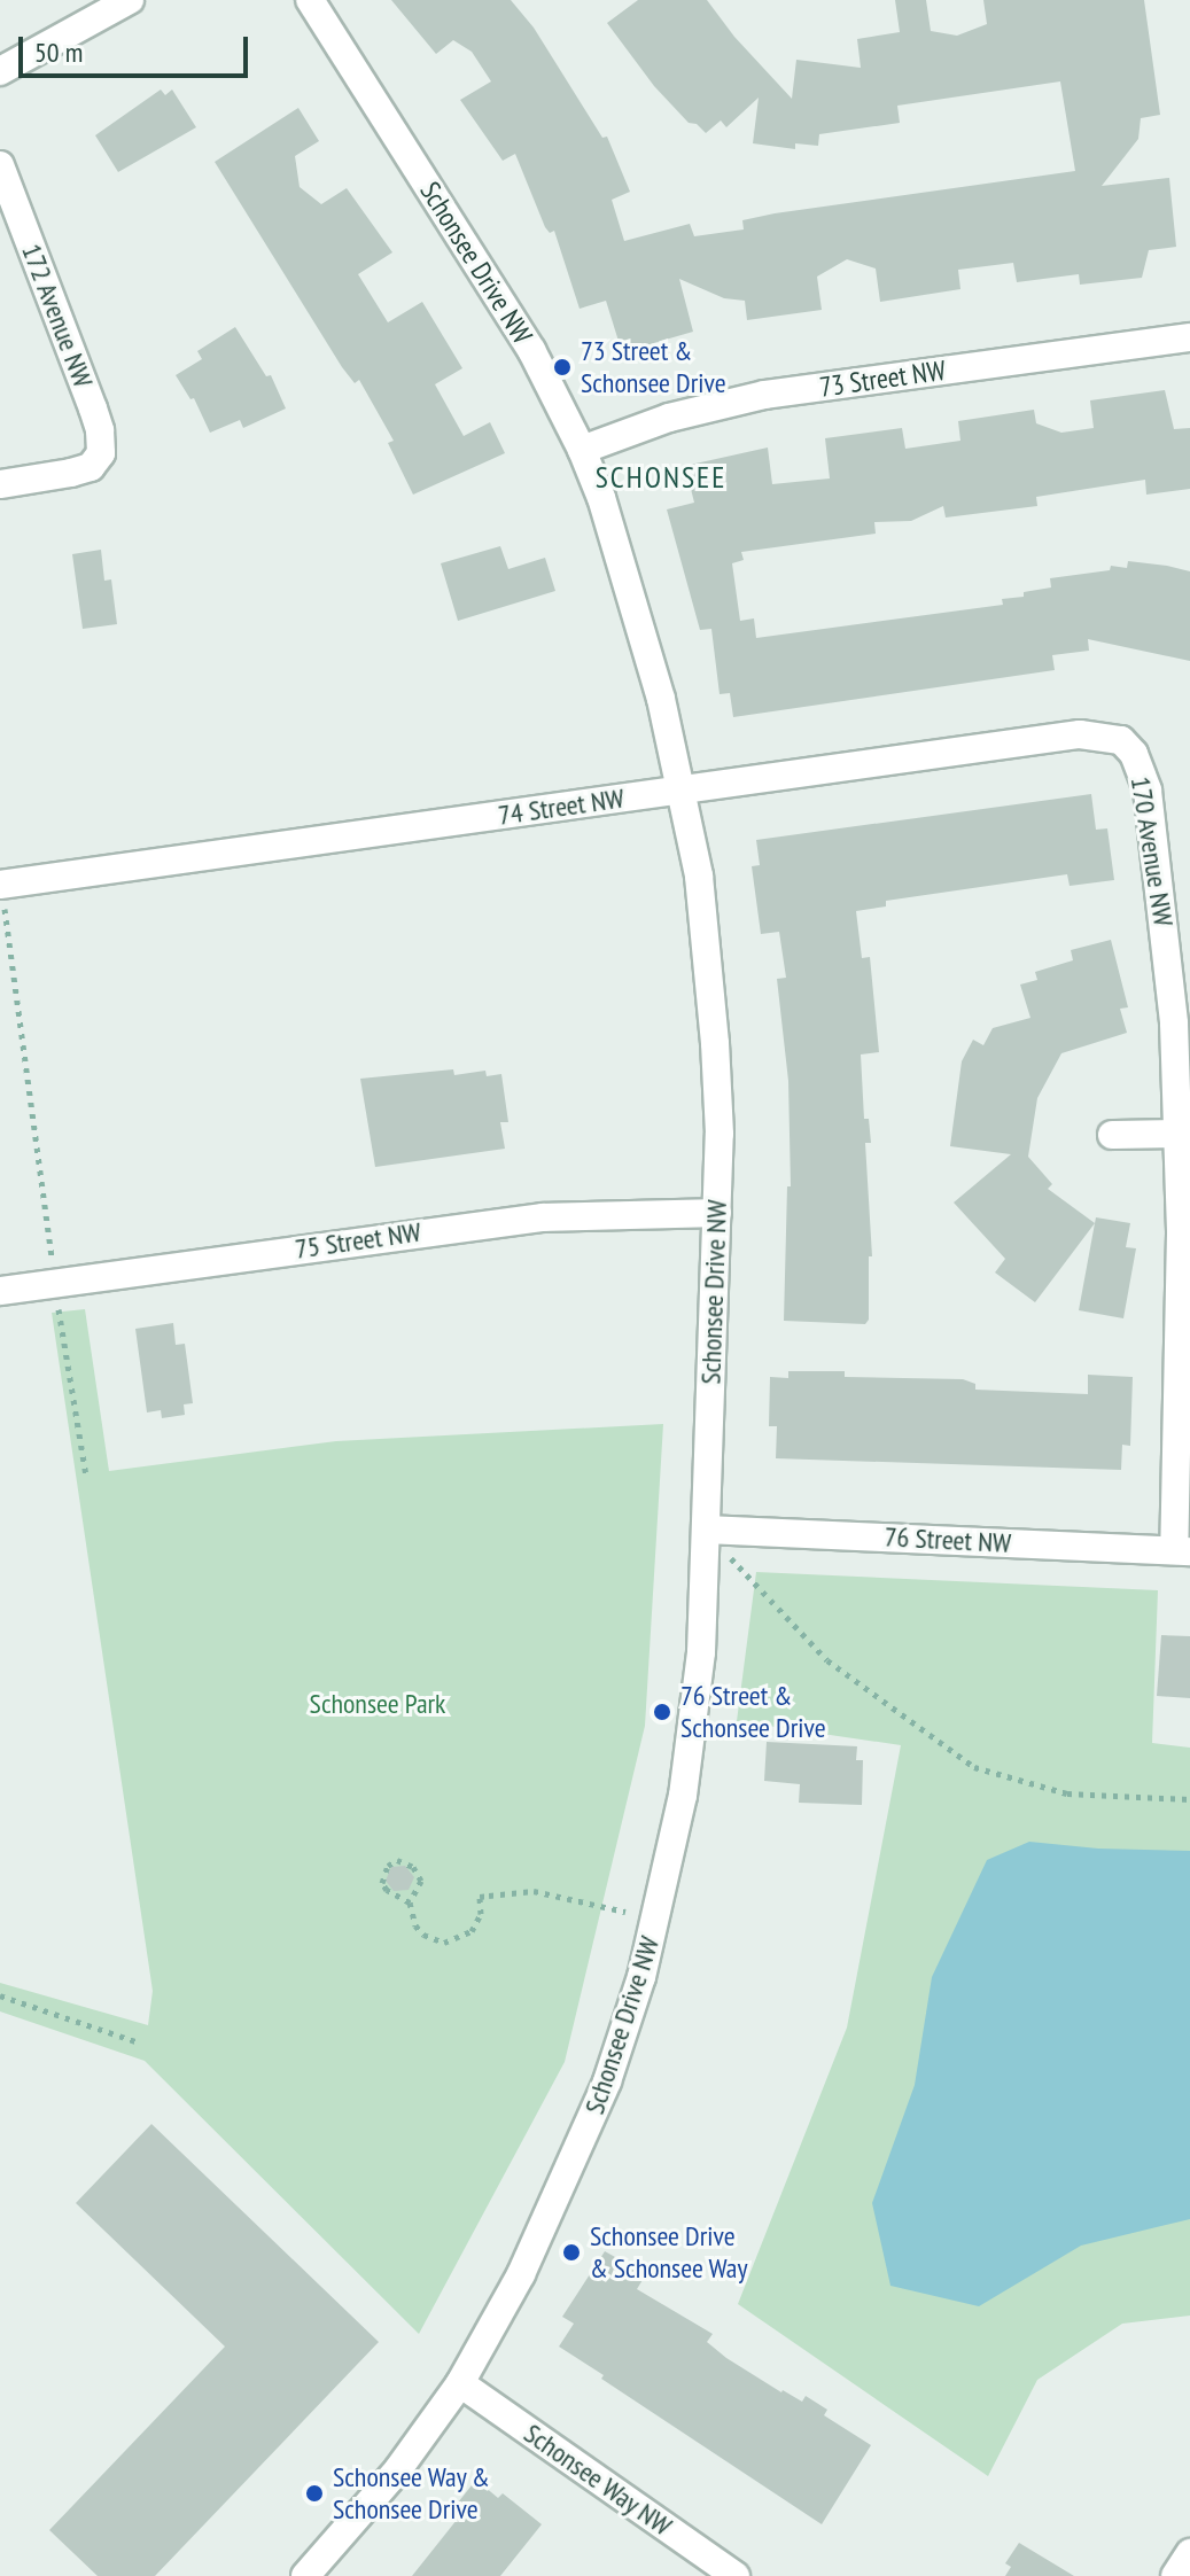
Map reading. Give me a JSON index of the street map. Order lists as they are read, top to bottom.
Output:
{
  "streets": {
    "street": [
      "Schonsee Drive NW",
      "172 Avenue NW",
      "73 Street NW",
      "74 Street NW",
      "170 Avenue NW",
      "75 Street NW",
      "76 Street NW",
      "Schonsee Way NW"
    ]
  },
  "crossings": [
    ["Schonsee Drive NW", "73 Street NW"],
    ["Schonsee Drive NW", "74 Street NW"],
    ["Schonsee Drive NW", "75 Street NW"],
    ["Schonsee Drive NW", "76 Street NW"],
    ["Schonsee Drive NW", "Schonsee Way NW"],
    ["74 Street NW", "170 Avenue NW"],
    ["170 Avenue NW", "76 Street NW"]
  ],
  "districts": ["SCHONSEE"],
  "parks": ["Schonsee Park"],
  "places": [
    "73 Street & Schonsee Drive",
    "76 Street & Schonsee Drive",
    "Schonsee Drive & Schonsee Way",
    "Schonsee Way & Schonsee Drive"
  ],
  "scale_bar": "50 m"
}
